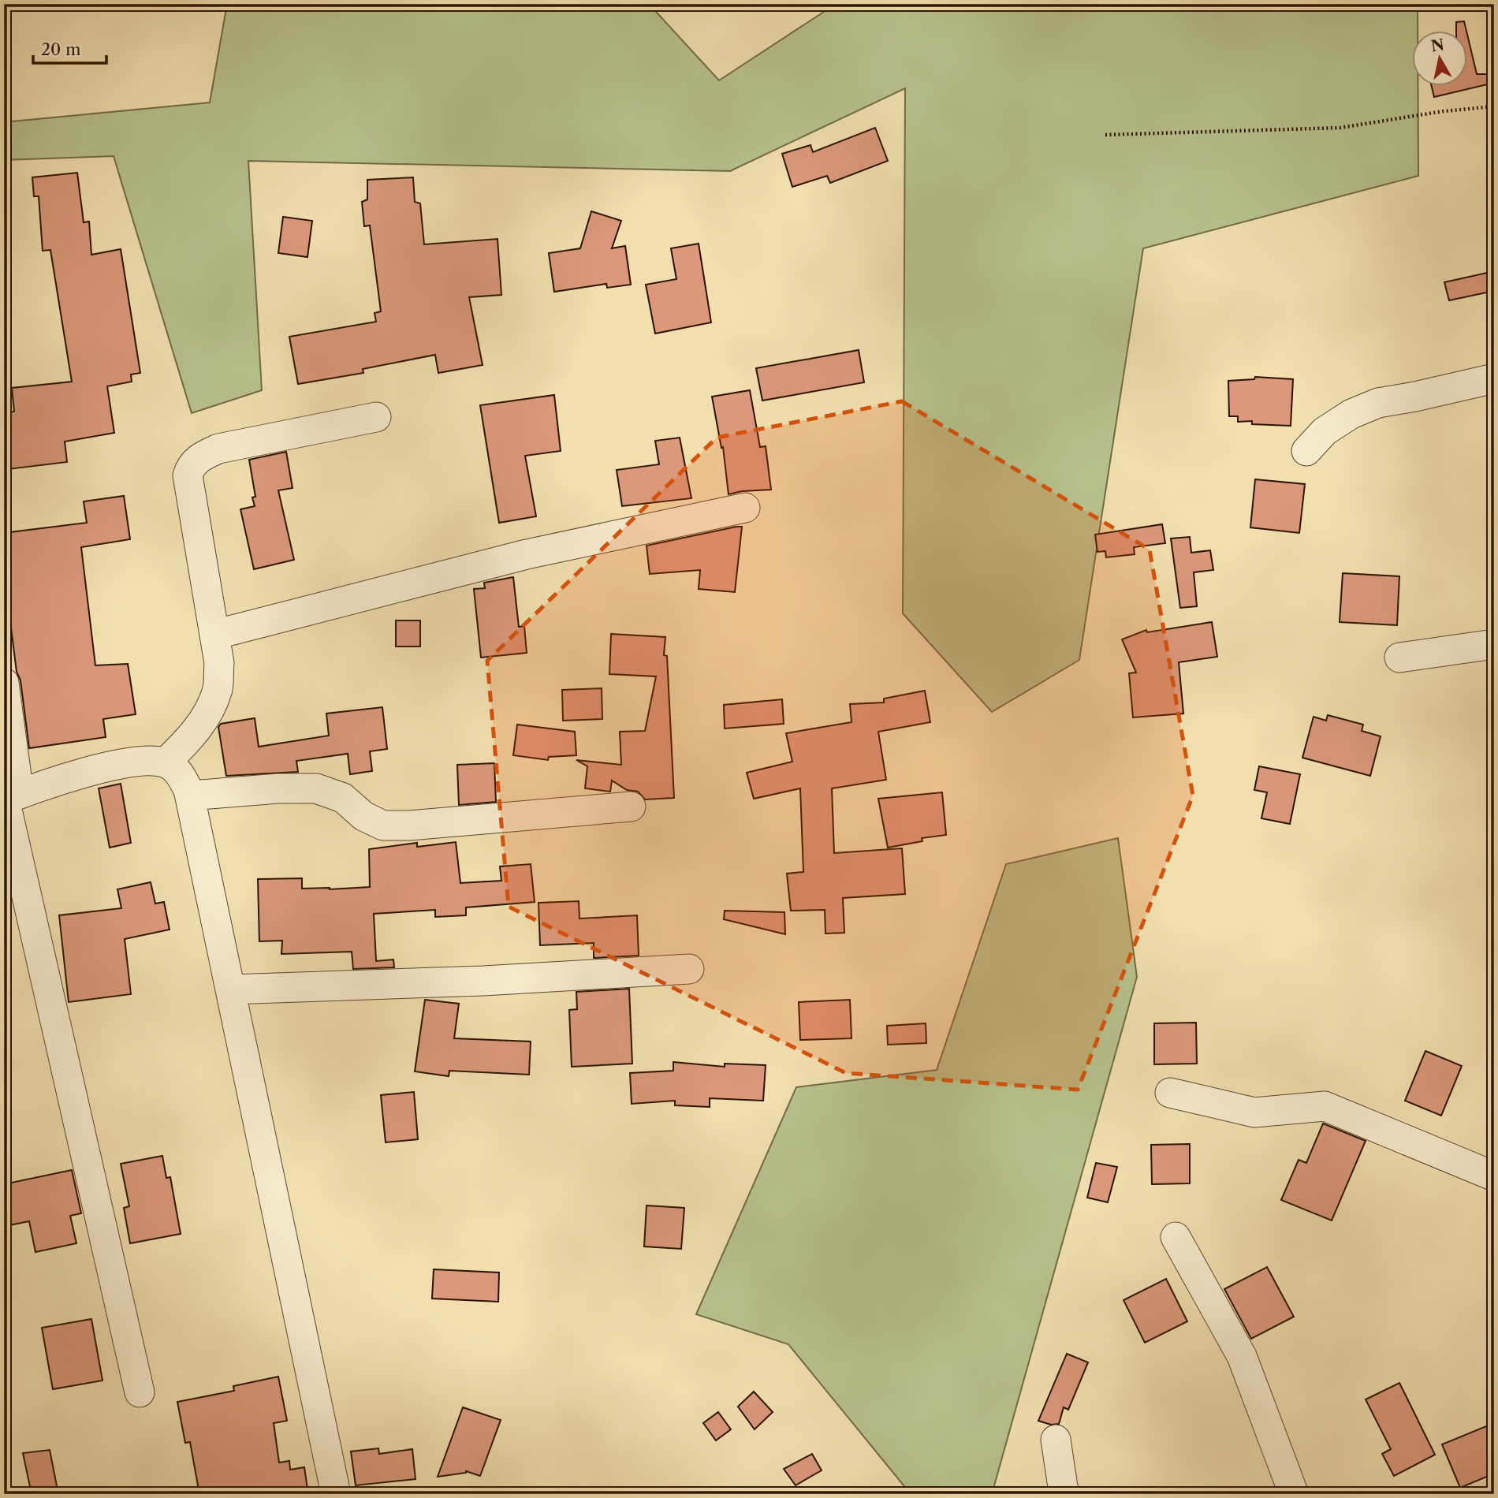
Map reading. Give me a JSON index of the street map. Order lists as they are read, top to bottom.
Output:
{
  "scale_bar": "20 m",
  "north": "top"
}
